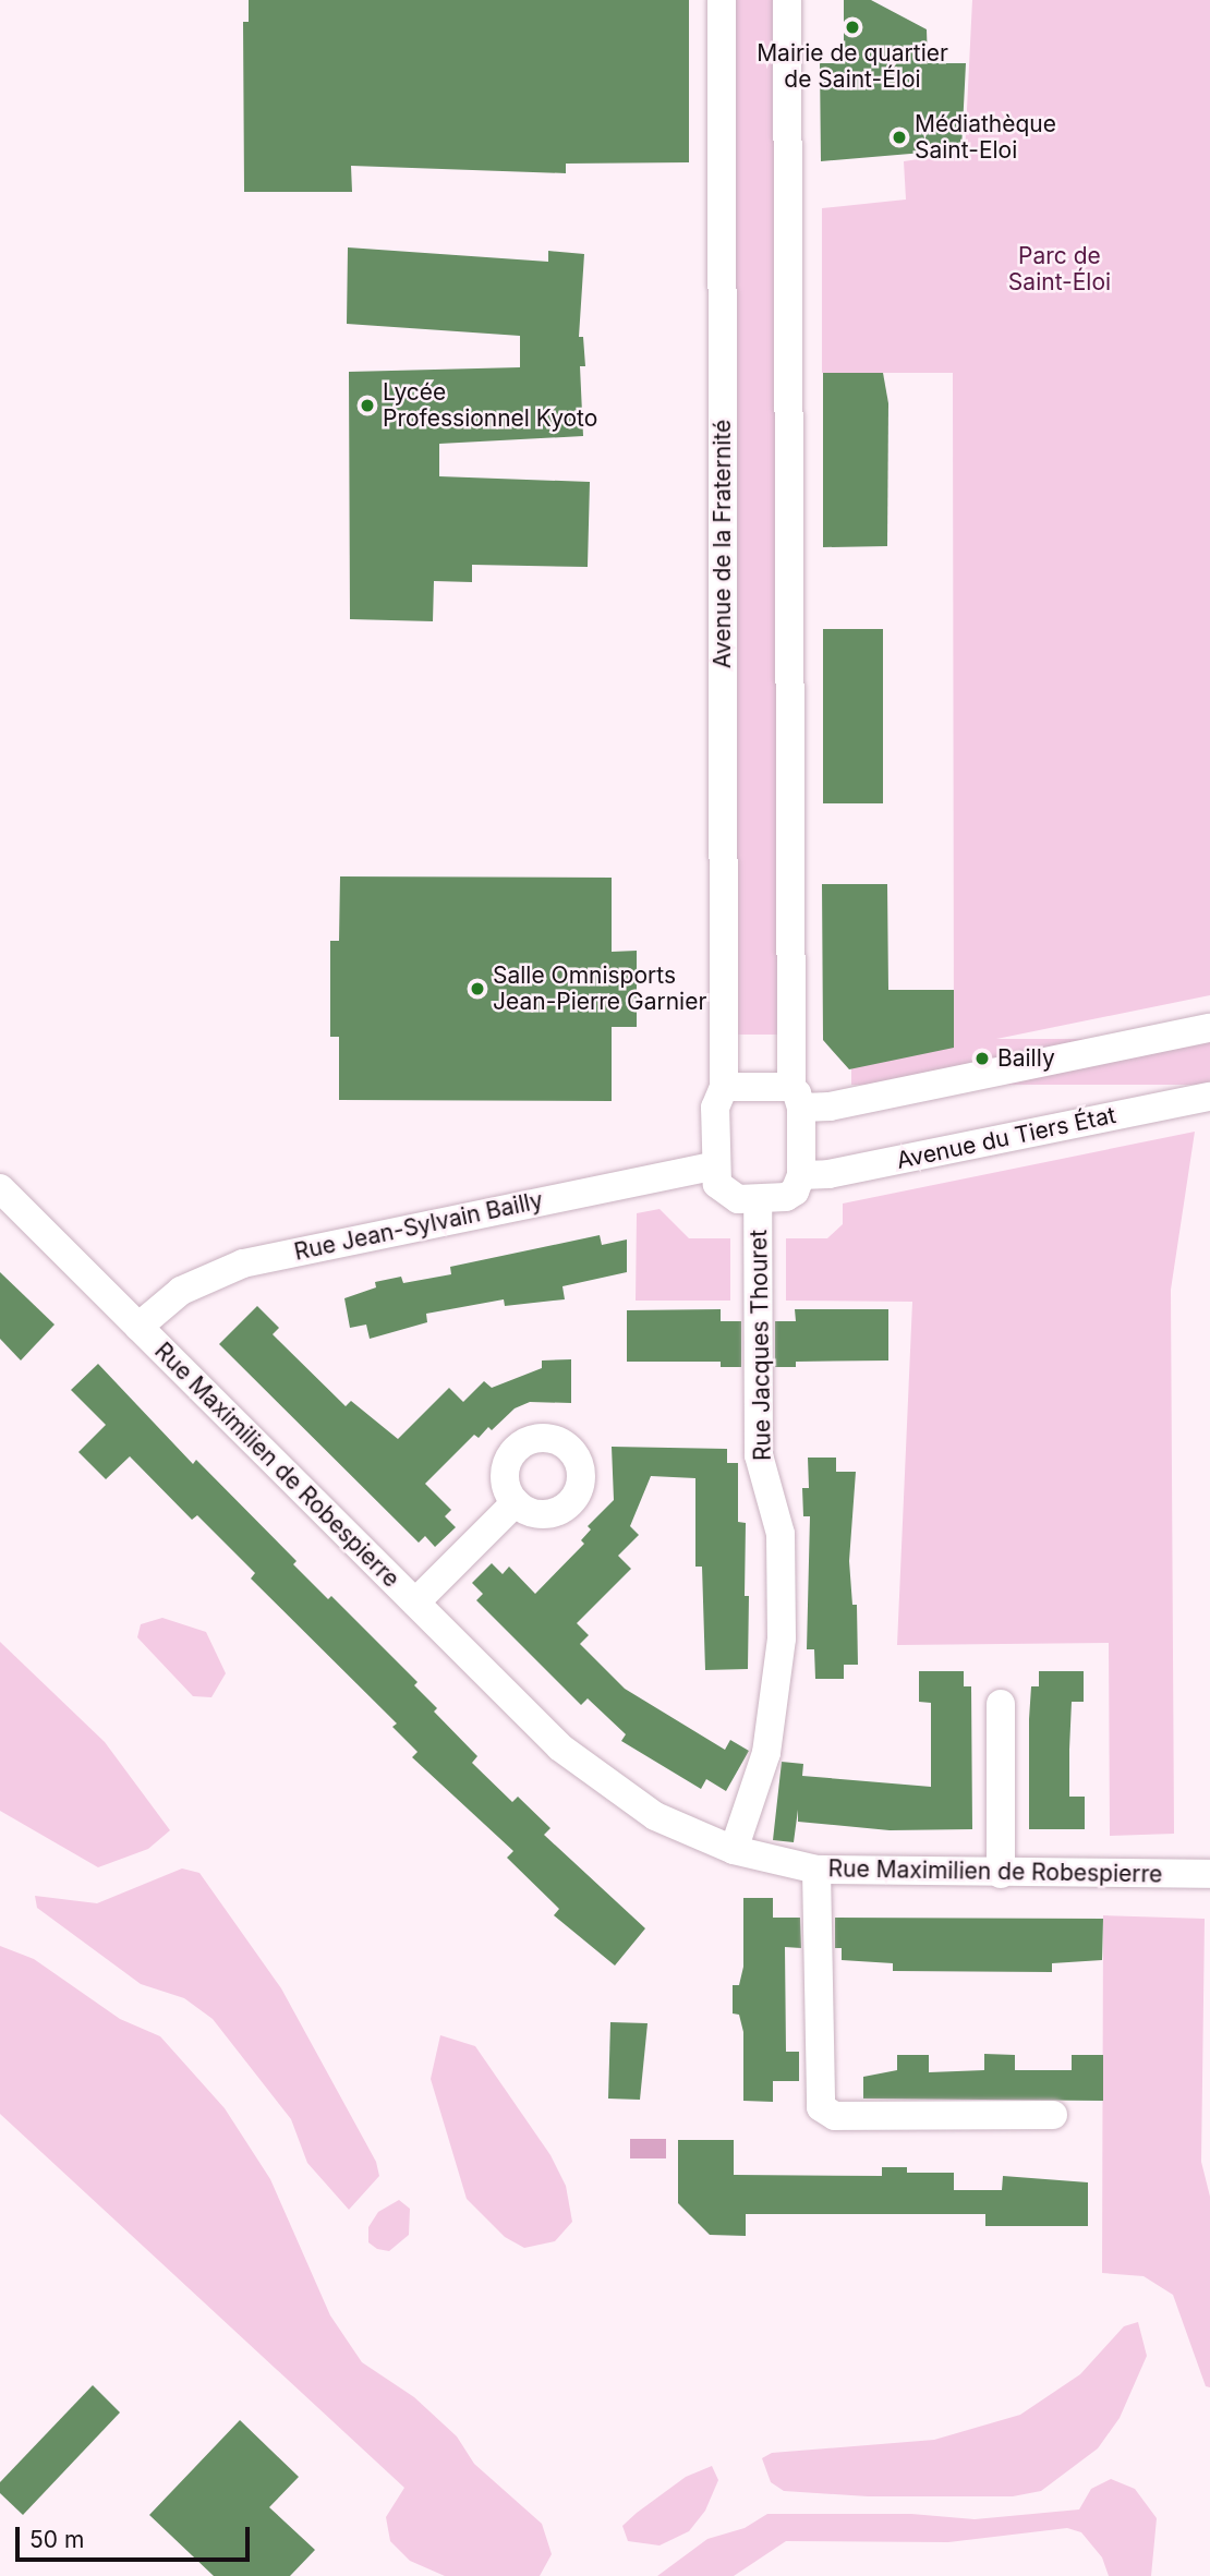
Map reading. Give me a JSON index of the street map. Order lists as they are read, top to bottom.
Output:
{
  "streets": {
    "street": [
      "Avenue de la Fraternité",
      "Avenue du Tiers État",
      "Rue Jean-Sylvain Bailly",
      "Rue Jacques Thouret",
      "Rue Maximilien de Robespierre"
    ]
  },
  "crossings": [
    ["Avenue de la Fraternité", "Avenue du Tiers État"],
    ["Avenue de la Fraternité", "Rue Jean-Sylvain Bailly"],
    ["Avenue de la Fraternité", "Rue Jacques Thouret"],
    ["Avenue du Tiers État", "Rue Jean-Sylvain Bailly"],
    ["Avenue du Tiers État", "Rue Jacques Thouret"],
    ["Rue Jean-Sylvain Bailly", "Rue Jacques Thouret"],
    ["Rue Jean-Sylvain Bailly", "Rue Maximilien de Robespierre"],
    ["Rue Jacques Thouret", "Rue Maximilien de Robespierre"]
  ],
  "parks": ["Parc de Saint-Éloi"],
  "places": [
    "Mairie de quartier de Saint-Éloi",
    "Médiathèque Saint-Eloi",
    "Lycée Professionnel Kyoto",
    "Salle Omnisports Jean-Pierre Garnier",
    "Bailly"
  ],
  "scale_bar": "50 m"
}
